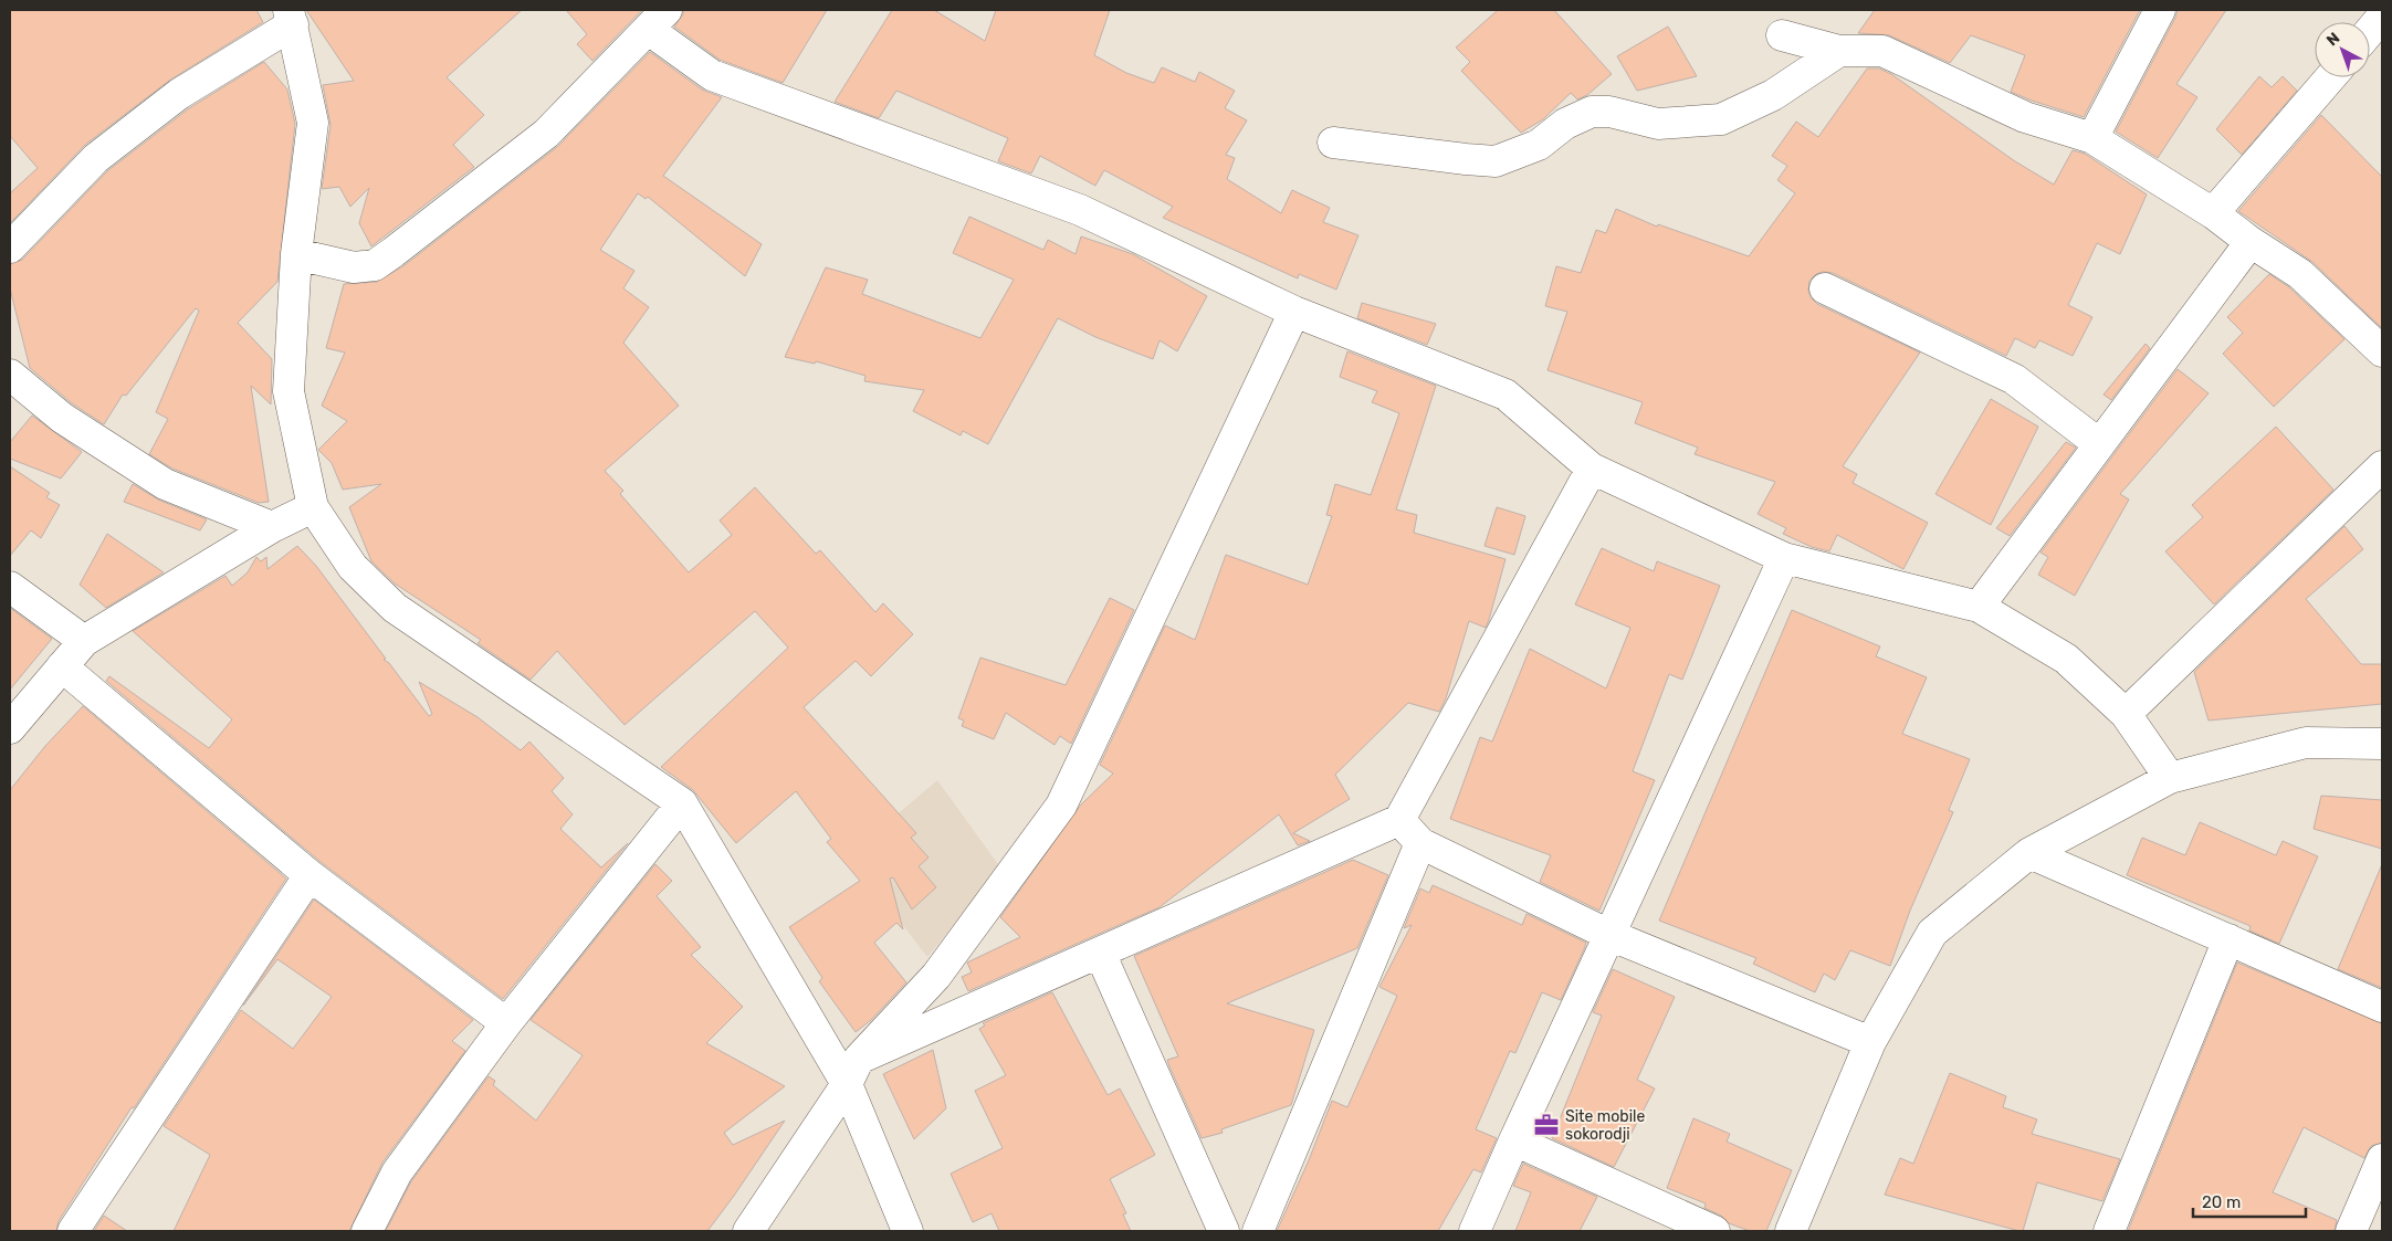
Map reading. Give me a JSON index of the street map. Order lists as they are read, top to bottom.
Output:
{
  "places": {
    "office": ["Site mobile sokorodji"]
  },
  "scale_bar": "20 m",
  "north": "top left"
}
